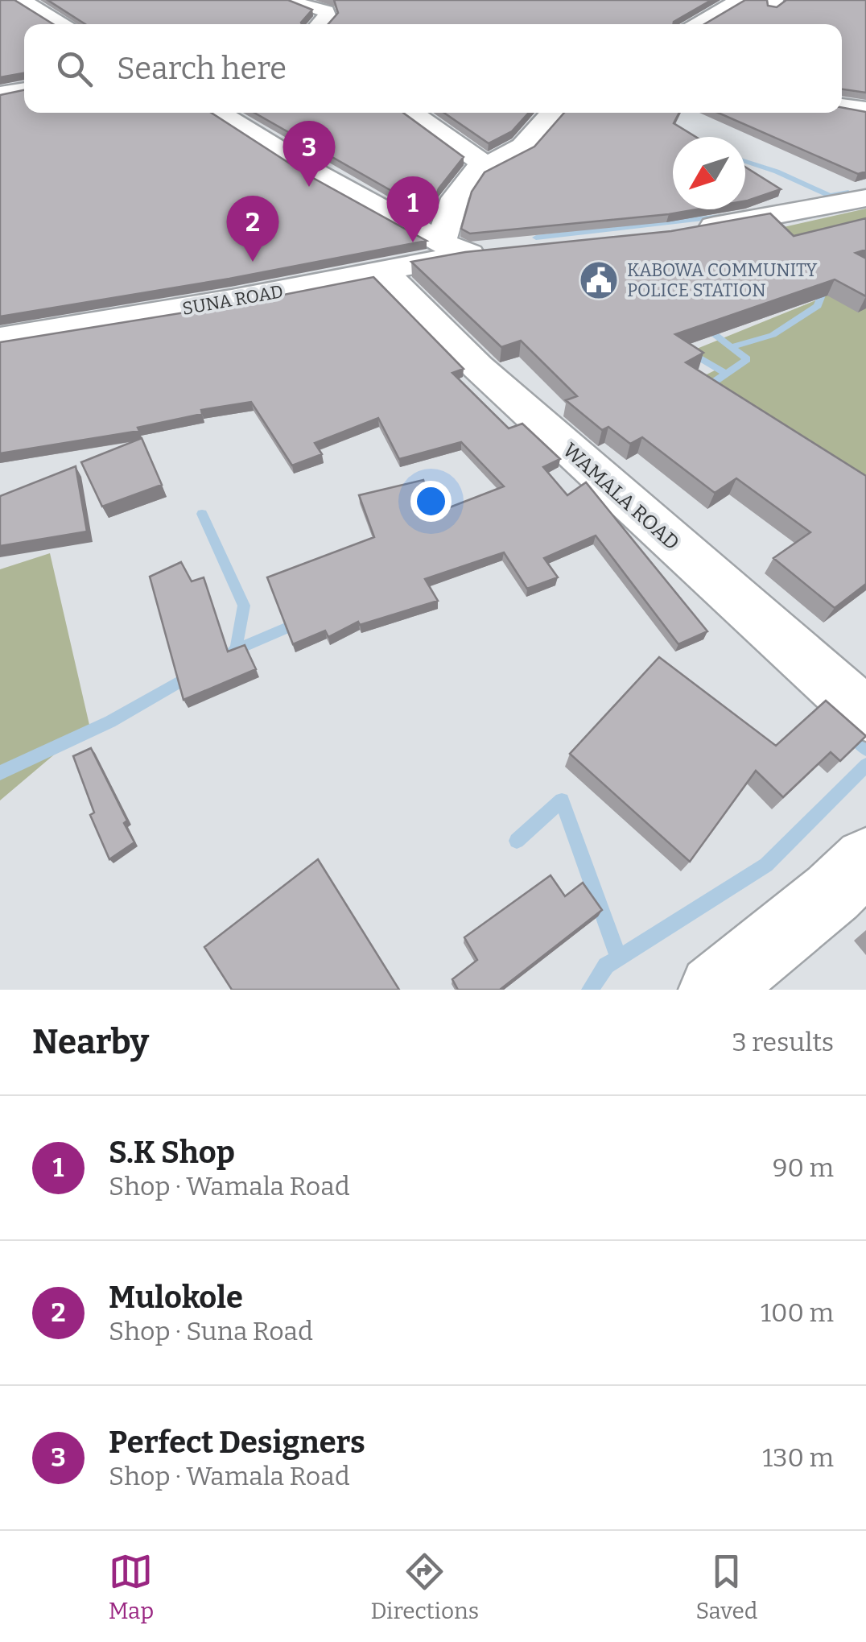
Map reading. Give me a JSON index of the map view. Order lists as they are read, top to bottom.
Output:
{
  "streets": {
    "street": ["SUNA ROAD", "WAMALA ROAD"]
  },
  "crossings": [
    ["SUNA ROAD", "WAMALA ROAD"]
  ],
  "places": {
    "public building": ["KABOWA COMMUNITY POLICE STATION"]
  },
  "north": "bottom left",
  "page": {
    "search": "Search here",
    "pins": ["3", "1", "2"],
    "heading": ["Nearby", "3 results"],
    "list": [
      {
        "mark": "1",
        "name": "S.K Shop",
        "note": "Shop · Wamala Road",
        "value": "90 m"
      },
      {
        "mark": "2",
        "name": "Mulokole",
        "note": "Shop · Suna Road",
        "value": "100 m"
      },
      {
        "mark": "3",
        "name": "Perfect Designers",
        "note": "Shop · Wamala Road",
        "value": "130 m"
      }
    ],
    "nav": ["Map", "Directions", "Saved"]
  }
}
